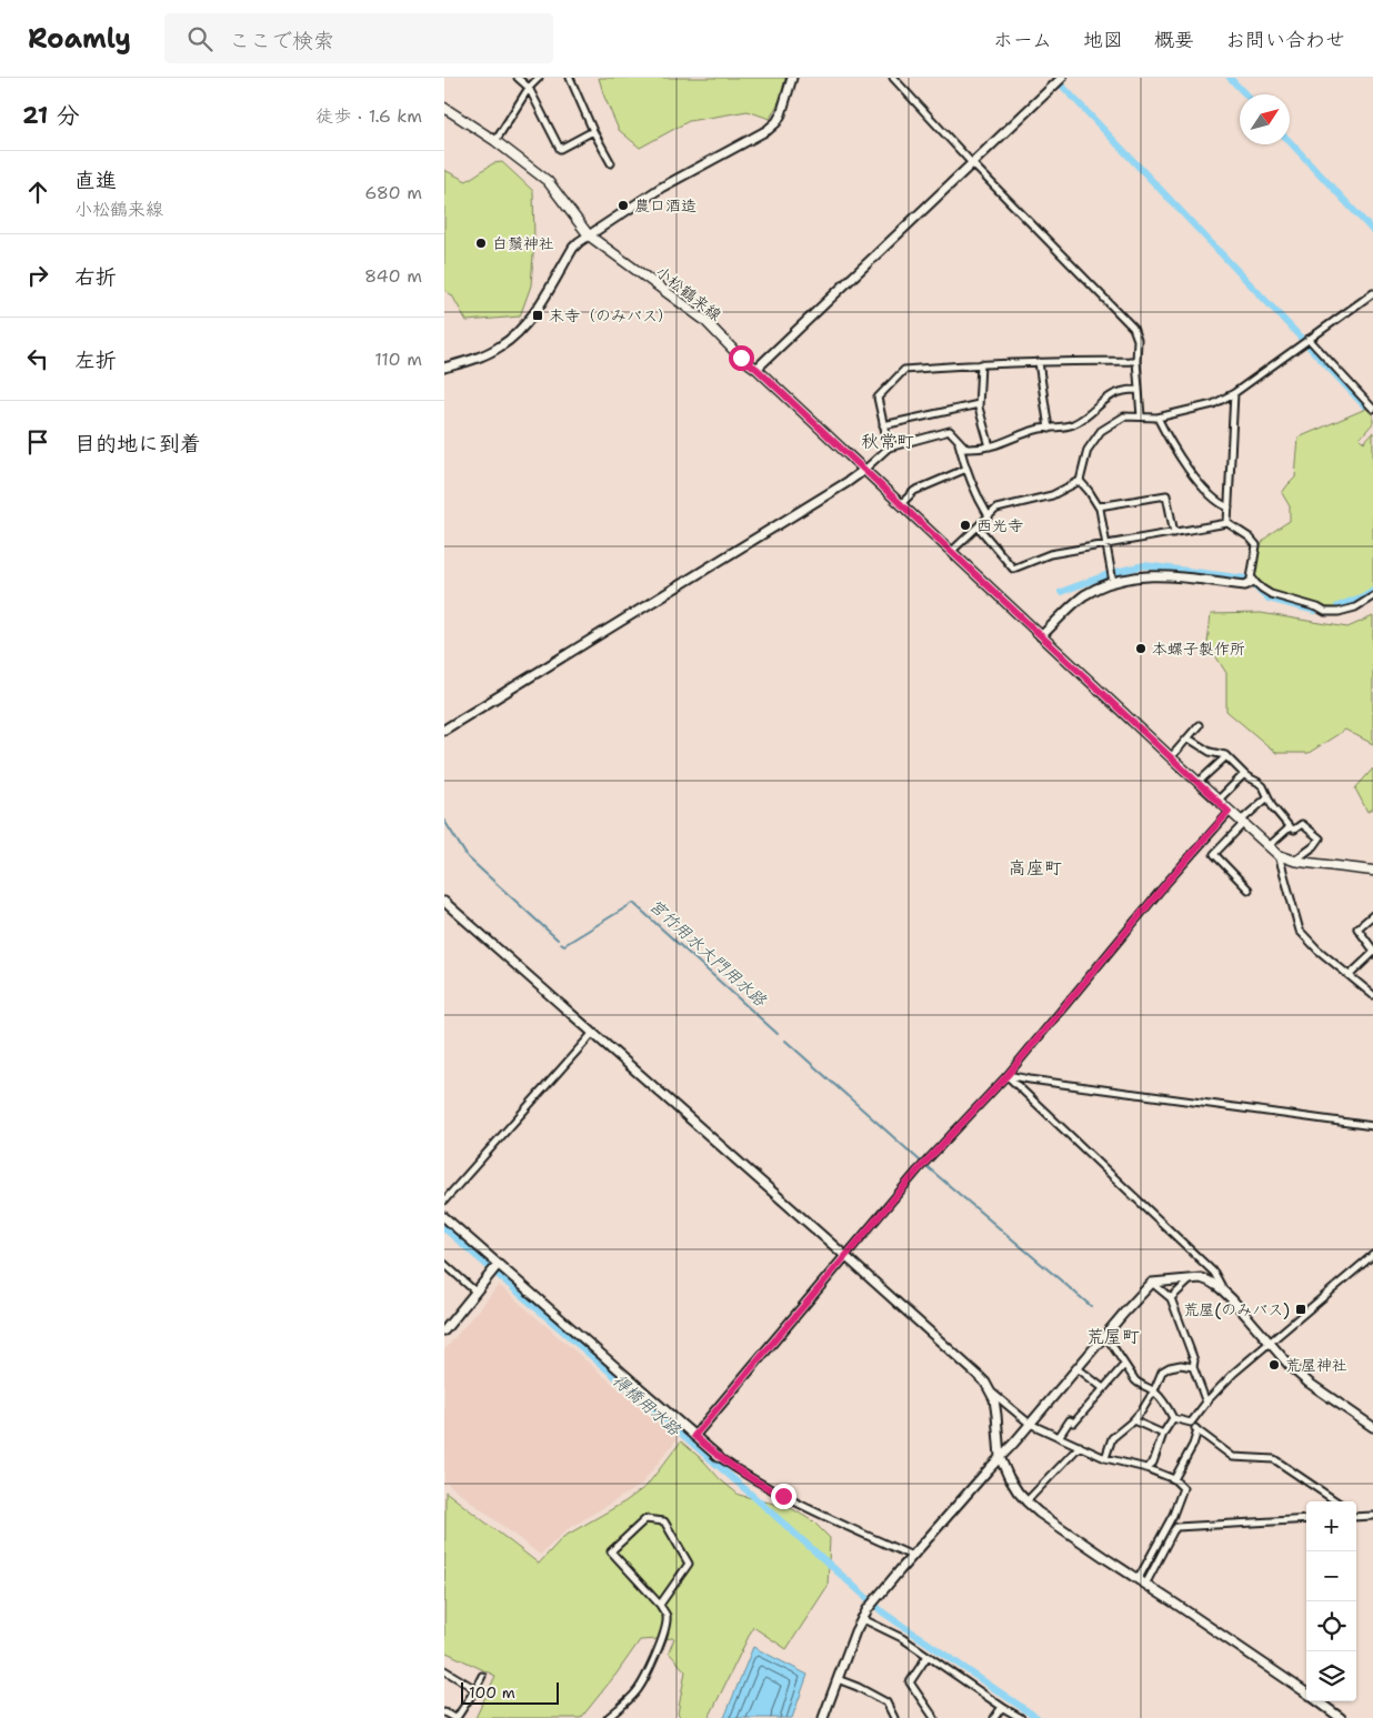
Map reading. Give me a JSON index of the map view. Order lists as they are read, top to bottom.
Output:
{
  "streets": {
    "main road": ["小松鶴来線"]
  },
  "districts": ["秋常町", "高座町", "荒屋町"],
  "water": ["宮竹用水大門用水路", "得橋用水路"],
  "places": {
    "other": [
      "農口酒造",
      "白鬚神社",
      "西光寺",
      "本螺子製作所",
      "荒屋神社"
    ],
    "transit": ["末寺（のみバス）", "荒屋(のみバス)"]
  },
  "scale_bar": "100 m",
  "north": "top right",
  "page": {
    "header": "Roamly",
    "search": "ここで検索",
    "nav": [
      "ホーム",
      "地図",
      "概要",
      "お問い合わせ"
    ],
    "heading": ["21 分", "徒歩 · 1.6 km"],
    "list": [
      ["直進", "小松鶴来線", "680 m"],
      ["右折", "840 m"],
      ["左折", "110 m"],
      "目的地に到着"
    ],
    "map_buttons": ["+", "−"],
    "scale": "100 m"
  }
}
